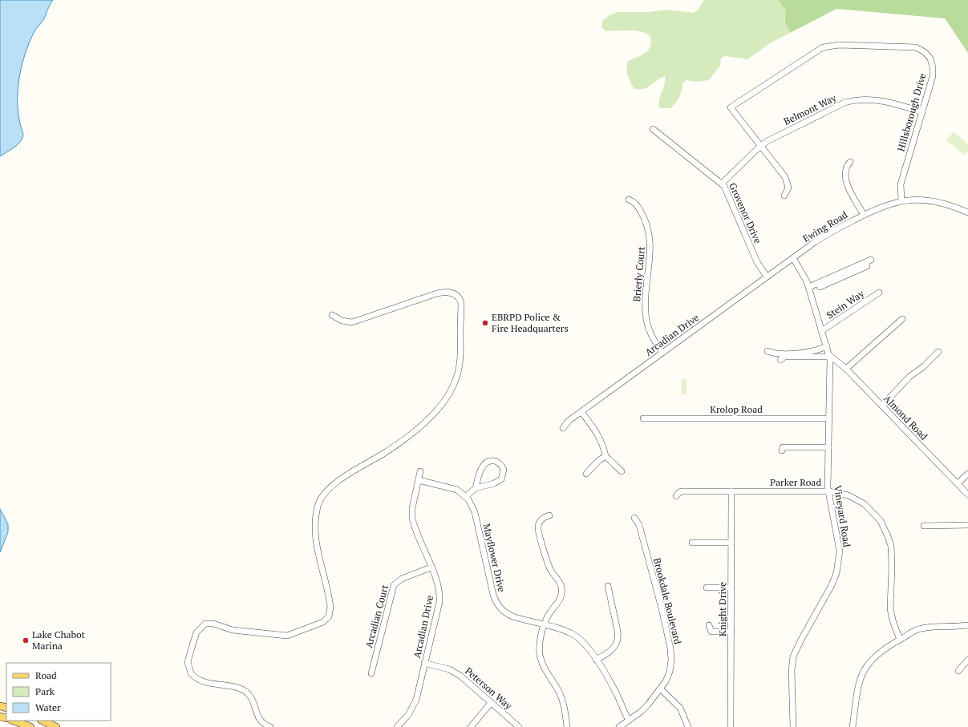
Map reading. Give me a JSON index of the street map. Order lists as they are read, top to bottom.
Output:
{
  "streets": {
    "street": [
      "Belmont Way",
      "Hillsborough Drive",
      "Grovenor Drive",
      "Ewing Road",
      "Brierly Court",
      "Stein Way",
      "Arcadian Drive",
      "Krolop Road",
      "Almond Road",
      "Parker Road",
      "Vineyard Road",
      "Mayflower Drive",
      "Brookdale Boulevard",
      "Knight Drive",
      "Arcadian Court",
      "Peterson Way"
    ]
  },
  "crossings": [
    ["Belmont Way", "Hillsborough Drive"],
    ["Belmont Way", "Grovenor Drive"],
    ["Hillsborough Drive", "Ewing Road"],
    ["Grovenor Drive", "Arcadian Drive"],
    ["Ewing Road", "Arcadian Drive"],
    ["Brierly Court", "Arcadian Drive"],
    ["Arcadian Drive", "Mayflower Drive"],
    ["Arcadian Drive", "Arcadian Court"],
    ["Arcadian Drive", "Peterson Way"],
    ["Krolop Road", "Vineyard Road"],
    ["Almond Road", "Vineyard Road"],
    ["Parker Road", "Vineyard Road"],
    ["Parker Road", "Knight Drive"],
    ["Mayflower Drive", "Brookdale Boulevard"]
  ],
  "places": ["EBRPD Police & Fire Headquarters", "Lake Chabot Marina"],
  "legend": ["Road", "Park", "Water"]
}
